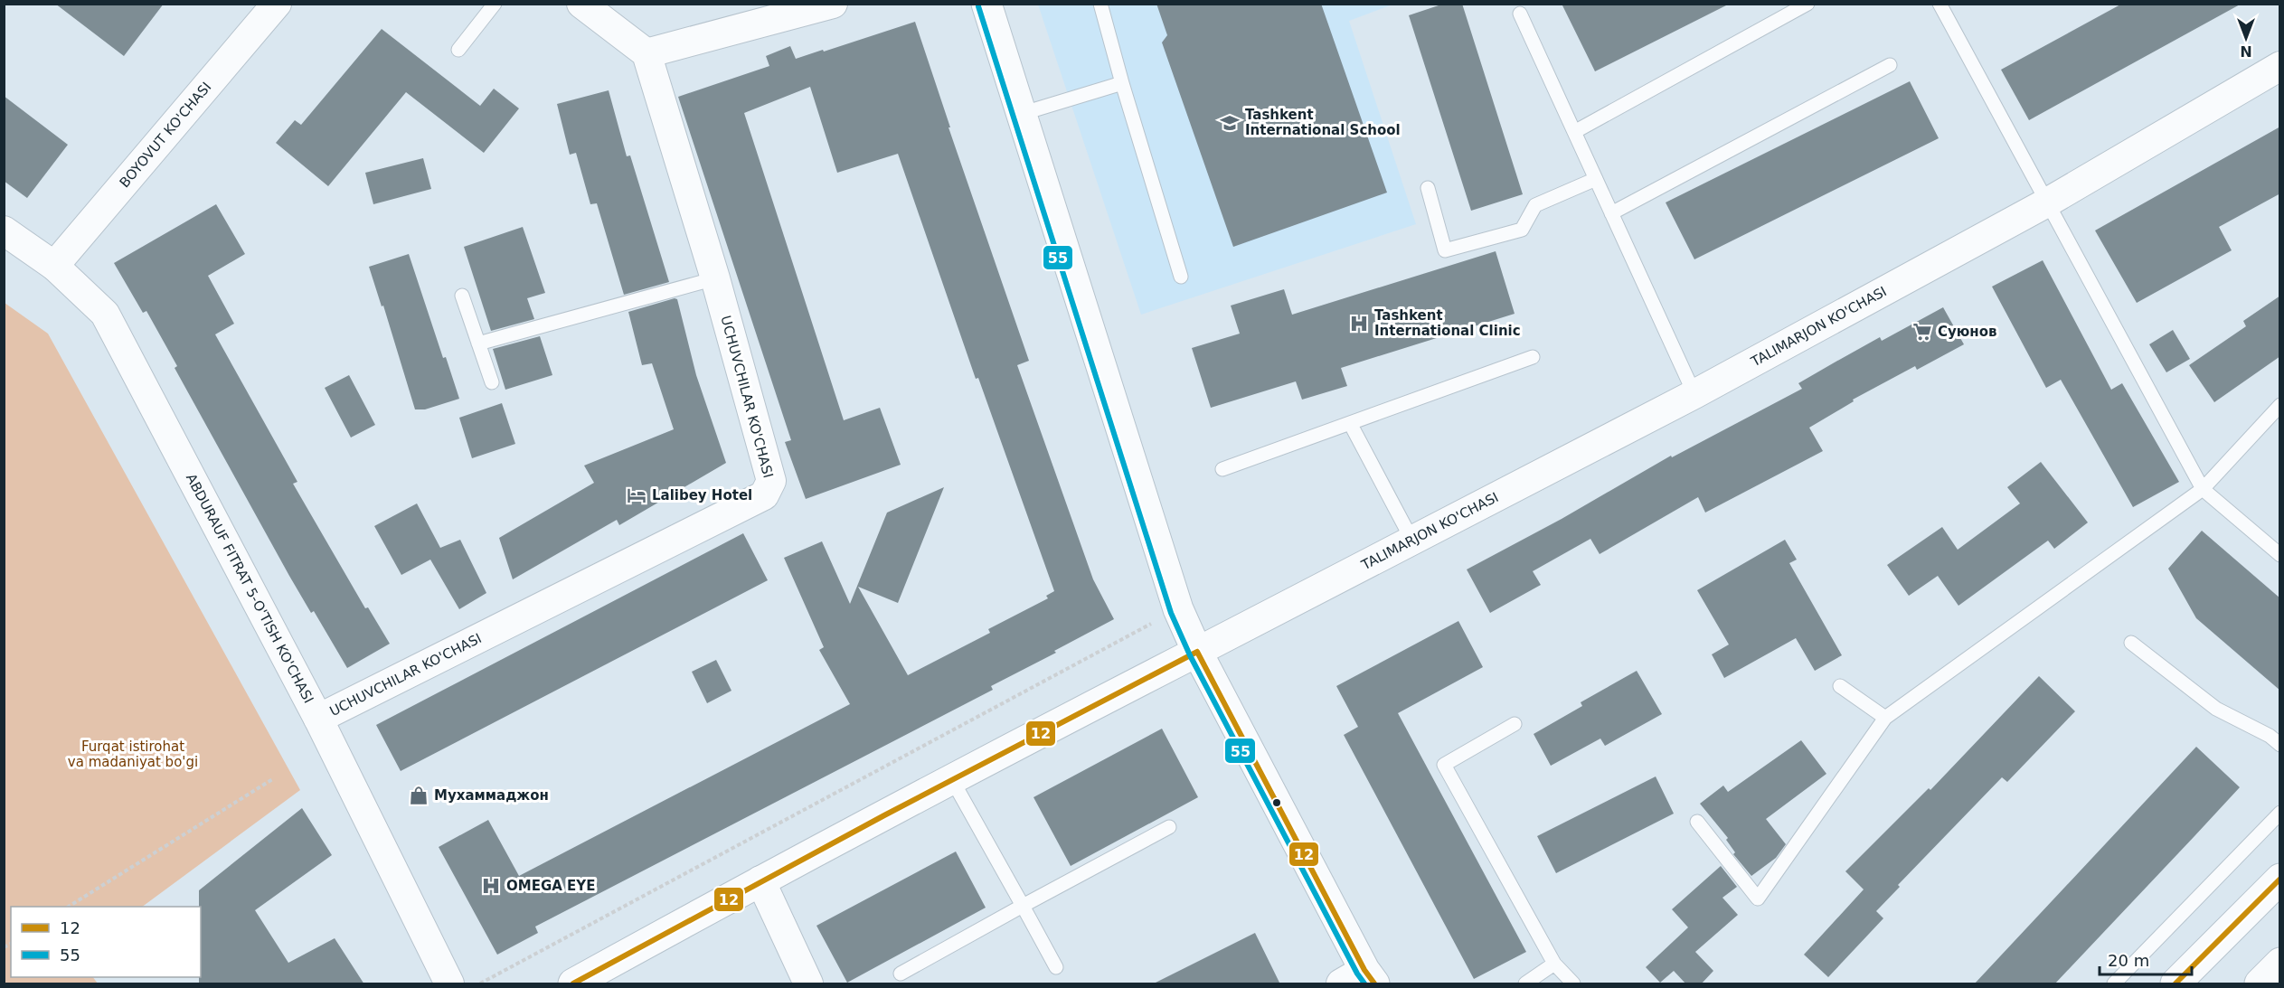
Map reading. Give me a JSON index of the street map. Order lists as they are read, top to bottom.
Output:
{
  "streets": {
    "main road": ["TALIMARJON KO'CHASI"],
    "street": ["BOYOVUT KO'CHASI", "UCHUVCHILAR KO'CHASI", "ABDURAUF FITRAT 5-O'TISH KO'CHASI"]
  },
  "crossings": [
    ["BOYOVUT KO'CHASI", "ABDURAUF FITRAT 5-O'TISH KO'CHASI"],
    ["UCHUVCHILAR KO'CHASI", "ABDURAUF FITRAT 5-O'TISH KO'CHASI"]
  ],
  "parks": ["Furqat istirohat va madaniyat bo'gi"],
  "places": {
    "school or university": ["Tashkent International School"],
    "hospital": ["Tashkent International Clinic", "OMEGA EYE"],
    "supermarket": ["Суюнов"],
    "hotel": ["Lalibey Hotel"],
    "shop": ["Мухаммаджон"]
  },
  "lines": ["transit line 55", "transit line 12"],
  "legend": ["12", "55"],
  "scale_bar": "20 m",
  "north": "bottom"
}
